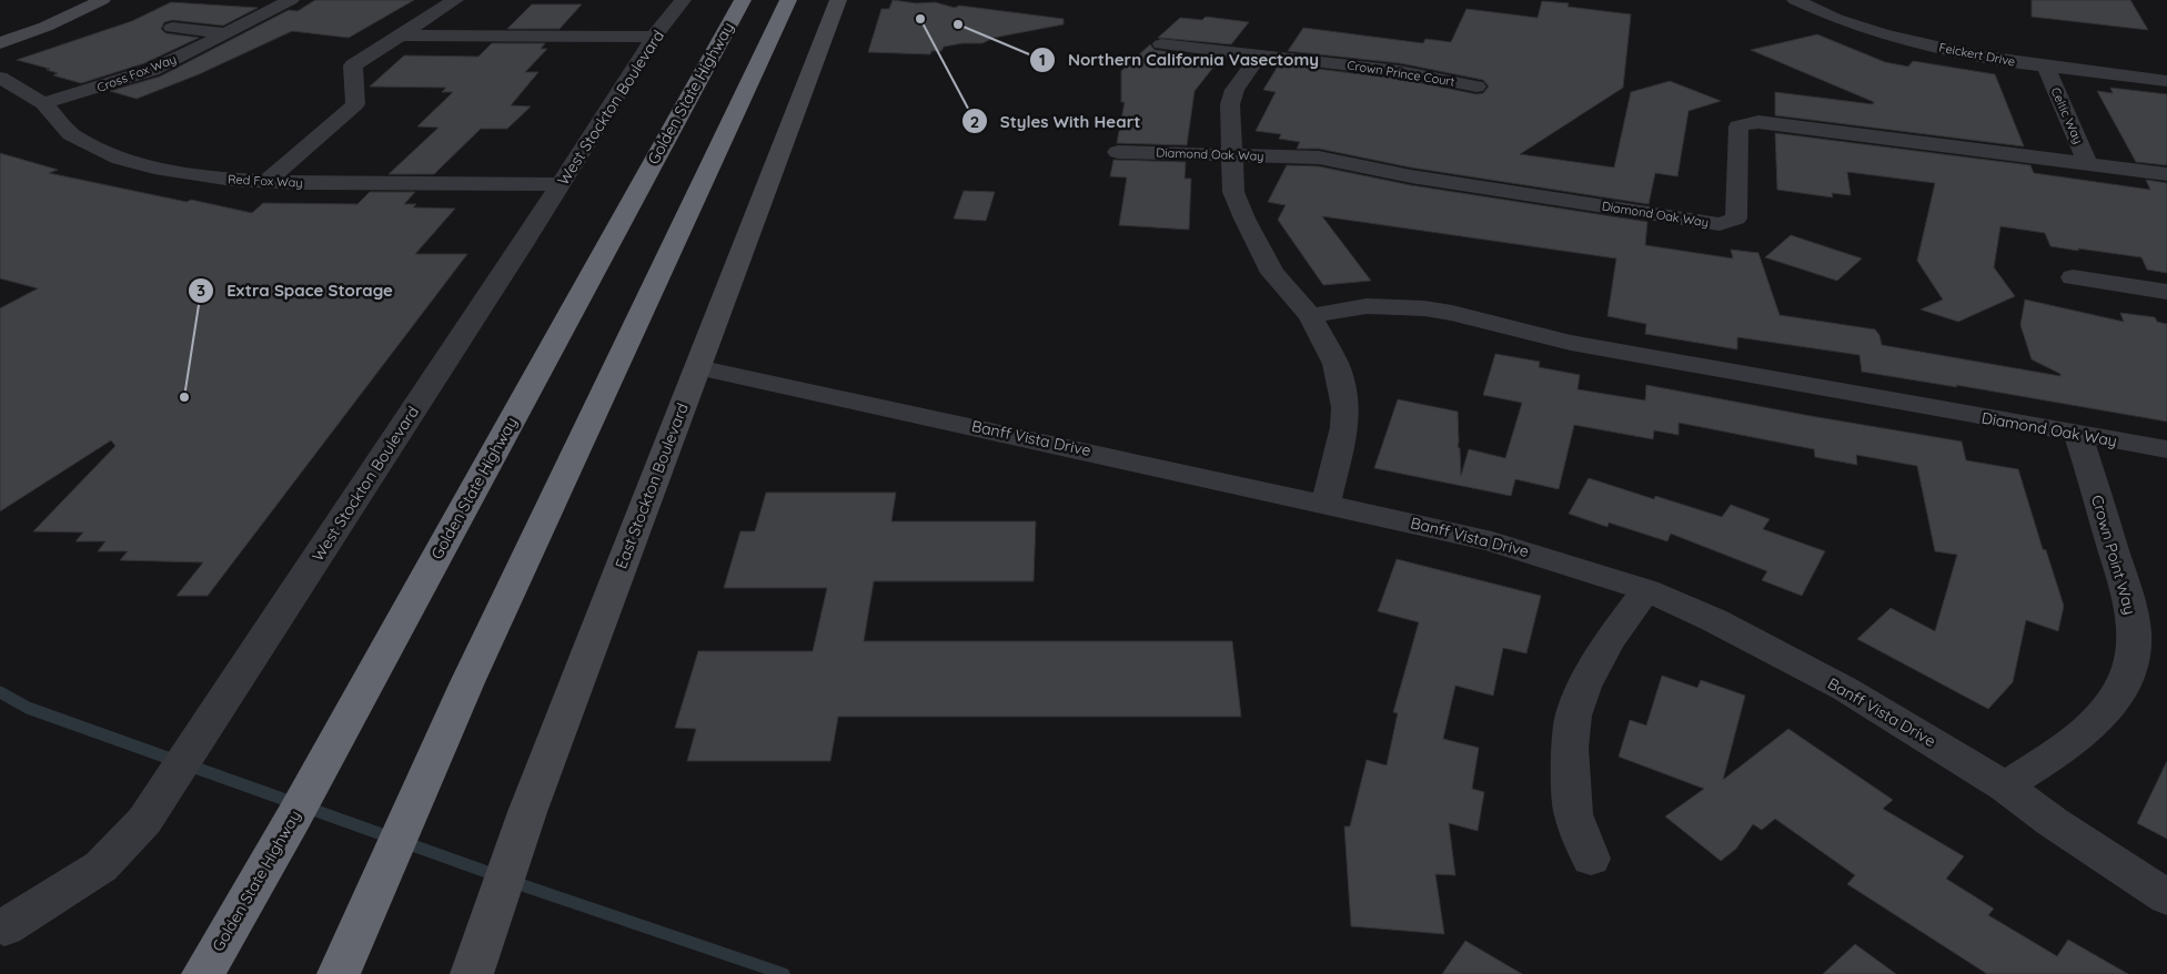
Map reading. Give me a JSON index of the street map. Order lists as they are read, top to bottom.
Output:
{
  "streets": {
    "highway": ["Golden State Highway"],
    "street": [
      "Feickert Drive",
      "Cross Fox Way",
      "Crown Prince Court",
      "West Stockton Boulevard",
      "Celtic Way",
      "Diamond Oak Way",
      "Red Fox Way",
      "Banff Vista Drive",
      "East Stockton Boulevard",
      "Crown Point Way"
    ]
  },
  "crossings": [
    ["Feickert Drive", "Celtic Way"],
    ["Cross Fox Way", "Red Fox Way"],
    ["West Stockton Boulevard", "Red Fox Way"],
    ["Celtic Way", "Diamond Oak Way"],
    ["Diamond Oak Way", "Crown Point Way"],
    ["Banff Vista Drive", "East Stockton Boulevard"],
    ["Banff Vista Drive", "Crown Point Way"]
  ],
  "places": ["Styles With Heart", "Northern California Vasectomy", "Extra Space Storage"]
}
